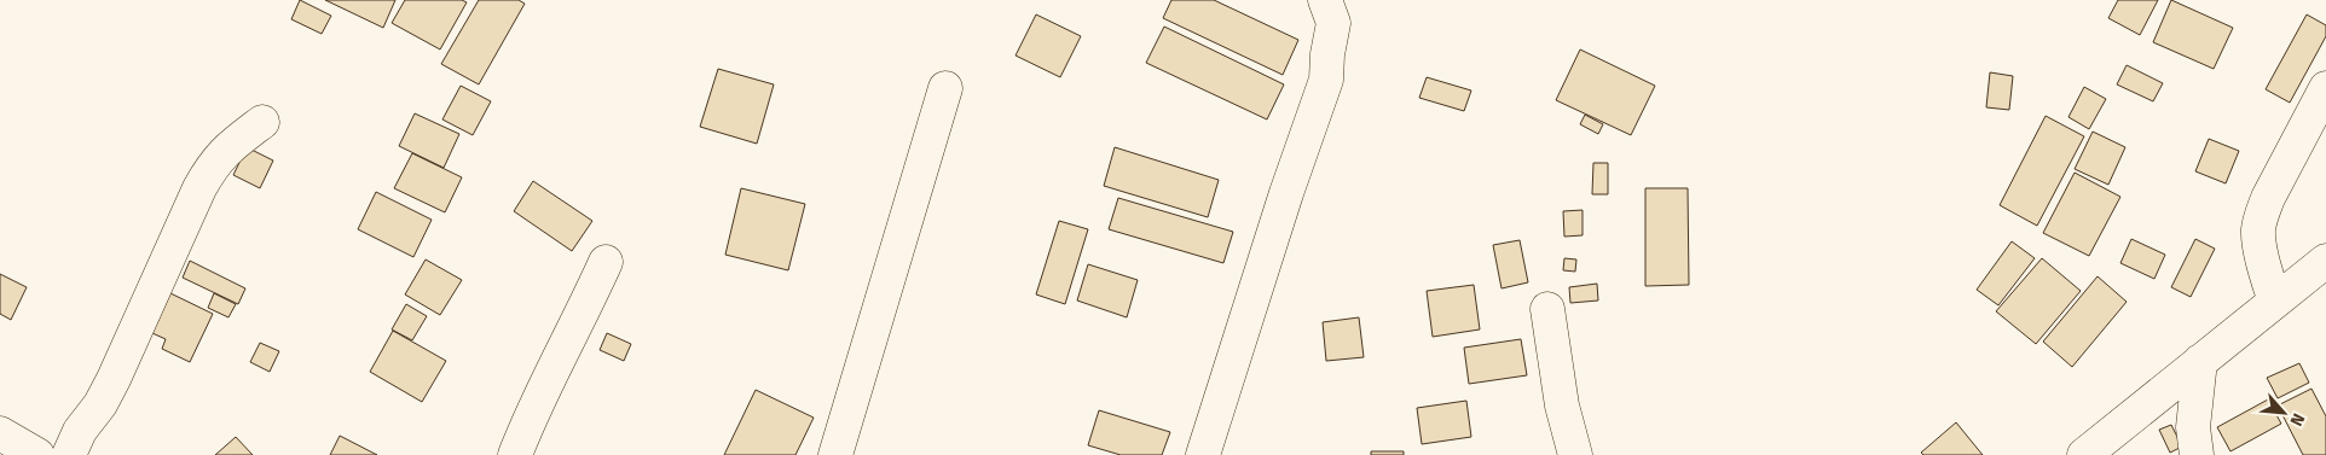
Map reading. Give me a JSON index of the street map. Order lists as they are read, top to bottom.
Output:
{
  "north": "bottom right"
}
